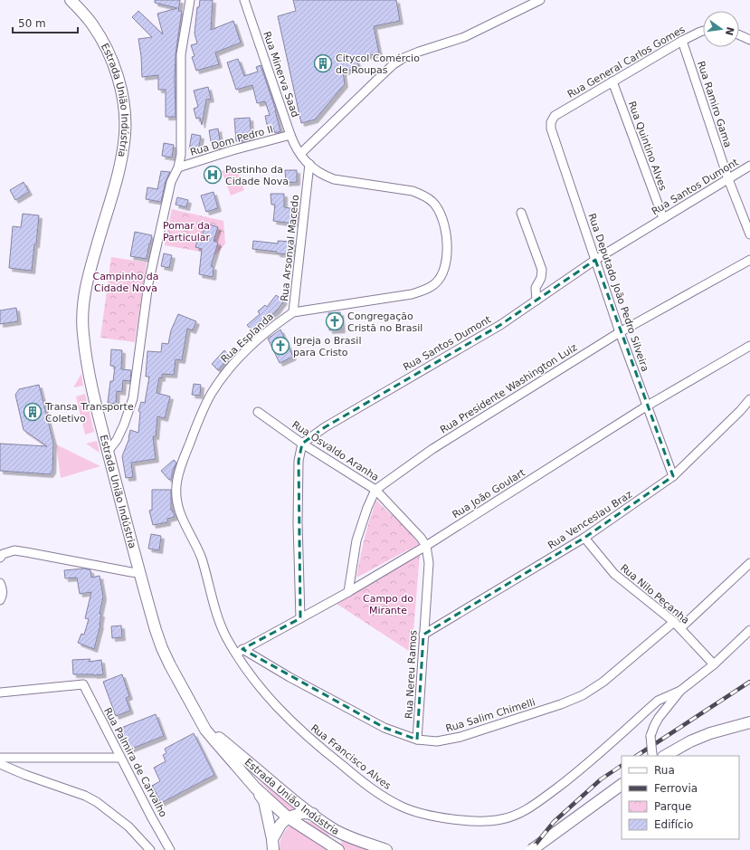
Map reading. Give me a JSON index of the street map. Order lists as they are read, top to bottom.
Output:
{
  "streets": {
    "main road": ["Estrada União Indústria"],
    "street": [
      "Rua General Carlos Gomes",
      "Rua Minerva Saad",
      "Rua Ramiro Gama",
      "Rua Dom Pedro II",
      "Rua Quintino Alves",
      "Rua Santos Dumont",
      "Rua Arsonval Macedo",
      "Rua Deputado João Pedro Silveira",
      "Rua Esplanda",
      "Rua Presidente Washington Luiz",
      "Rua Osvaldo Aranha",
      "Rua João Goulart",
      "Rua Venceslau Braz",
      "Rua Nilo Peçanha",
      "Rua Nereu Ramos",
      "Rua Salim Chimelli",
      "Rua Francisco Alves",
      "Rua Palmira de Carvalho"
    ]
  },
  "crossings": [
    ["Rua General Carlos Gomes", "Rua Ramiro Gama"],
    ["Rua General Carlos Gomes", "Rua Quintino Alves"],
    ["Rua General Carlos Gomes", "Rua Deputado João Pedro Silveira"],
    ["Rua Minerva Saad", "Rua Dom Pedro II"],
    ["Rua Minerva Saad", "Rua Esplanda"],
    ["Rua Ramiro Gama", "Rua Santos Dumont"],
    ["Rua Quintino Alves", "Rua Santos Dumont"],
    ["Rua Santos Dumont", "Rua Deputado João Pedro Silveira"],
    ["Rua Santos Dumont", "Rua Osvaldo Aranha"],
    ["Rua Arsonval Macedo", "Rua Esplanda"],
    ["Rua Deputado João Pedro Silveira", "Rua Presidente Washington Luiz"],
    ["Rua Deputado João Pedro Silveira", "Rua João Goulart"],
    ["Rua Deputado João Pedro Silveira", "Rua Venceslau Braz"],
    ["Rua Esplanda", "Rua João Goulart"],
    ["Rua Esplanda", "Rua Salim Chimelli"],
    ["Rua Esplanda", "Rua Francisco Alves"],
    ["Rua Presidente Washington Luiz", "Rua Osvaldo Aranha"],
    ["Rua Osvaldo Aranha", "Rua João Goulart"],
    ["Rua Osvaldo Aranha", "Rua Nereu Ramos"],
    ["Rua João Goulart", "Rua Nereu Ramos"],
    ["Rua João Goulart", "Rua Salim Chimelli"],
    ["Rua João Goulart", "Rua Francisco Alves"],
    ["Rua Venceslau Braz", "Rua Nilo Peçanha"],
    ["Rua Venceslau Braz", "Rua Nereu Ramos"],
    ["Rua Nilo Peçanha", "Rua Salim Chimelli"],
    ["Rua Nereu Ramos", "Rua Salim Chimelli"],
    ["Rua Salim Chimelli", "Rua Francisco Alves"]
  ],
  "parks": ["Pomar da Particular", "Campinho da Cidade Nova", "Campo do Mirante"],
  "places": {
    "building": ["Citycol Comércio de Roupas", "Transa Transporte Coletivo"],
    "hospital": ["Postinho da Cidade Nova"],
    "church": ["Congregação Cristã no Brasil", "Igreja o Brasil para Cristo"]
  },
  "legend": [
    "Rua",
    "Ferrovia",
    "Parque",
    "Edifício"
  ],
  "scale_bar": "50 m",
  "north": "right"
}
